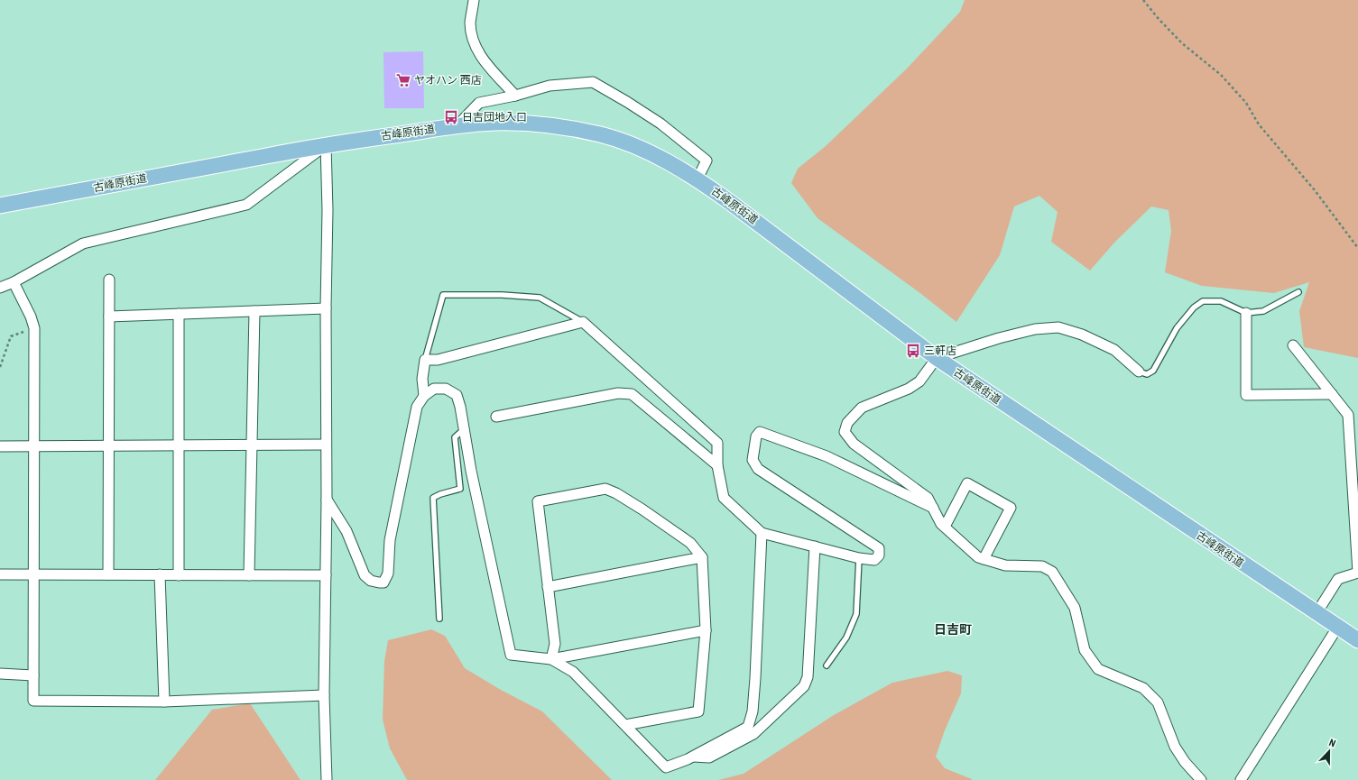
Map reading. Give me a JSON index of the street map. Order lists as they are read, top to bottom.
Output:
{
  "streets": {
    "main road": ["古峰原街道"]
  },
  "districts": ["日吉町"],
  "places": {
    "supermarket": ["ヤオハン 西店"],
    "bus stop": ["日吉団地入口", "三軒店"]
  },
  "north": "top"
}
